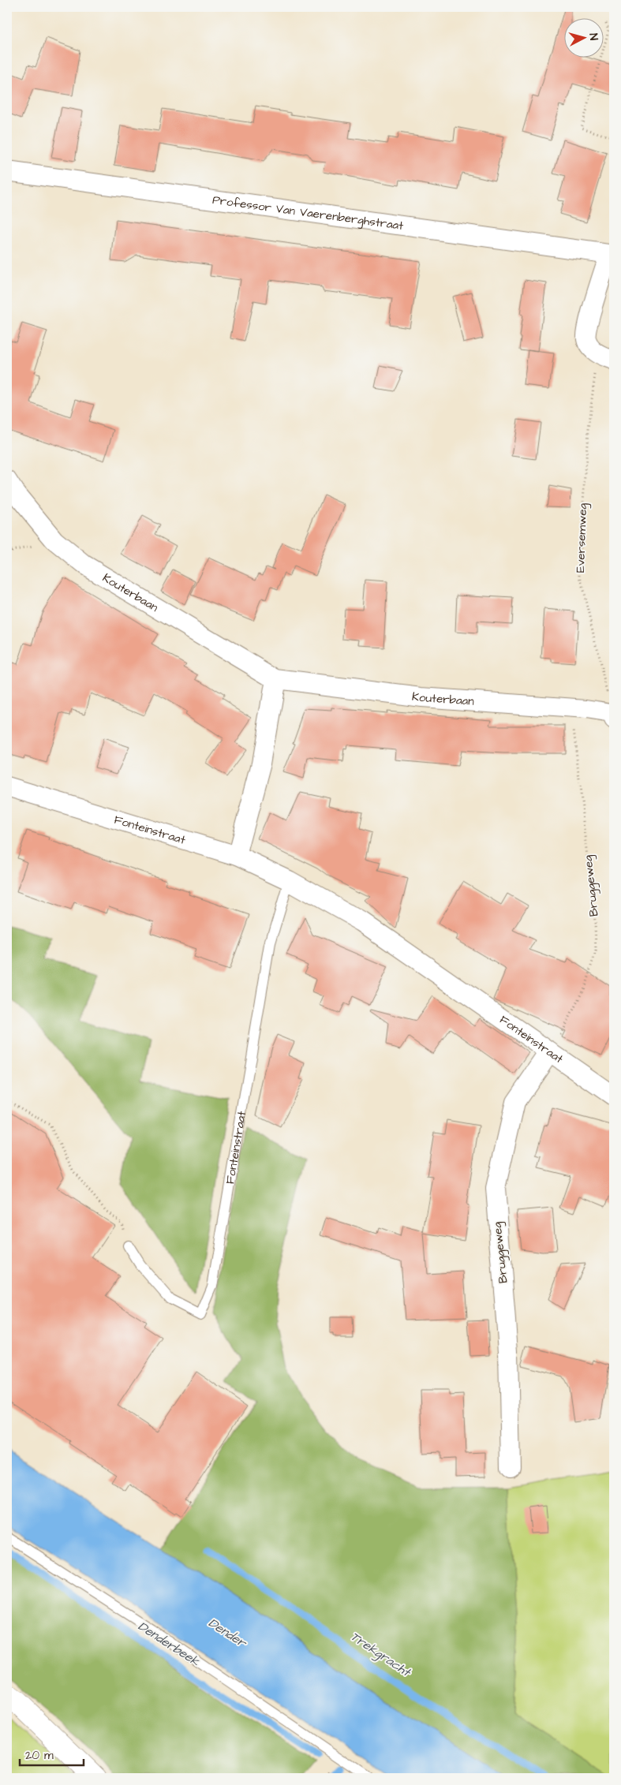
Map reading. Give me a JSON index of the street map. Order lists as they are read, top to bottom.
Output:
{
  "streets": {
    "street": [
      "Professor Van Vaerenberghstraat",
      "Kouterbaan",
      "Fonteinstraat",
      "Bruggeweg"
    ],
    "path": ["Eversemweg"]
  },
  "crossings": [
    ["Professor Van Vaerenberghstraat", "Eversemweg"],
    ["Eversemweg", "Kouterbaan"],
    ["Kouterbaan", "Bruggeweg"],
    ["Fonteinstraat", "Bruggeweg"]
  ],
  "water": ["Dender", "Denderbeek", "Trekgracht"],
  "scale_bar": "20 m",
  "north": "right"
}
